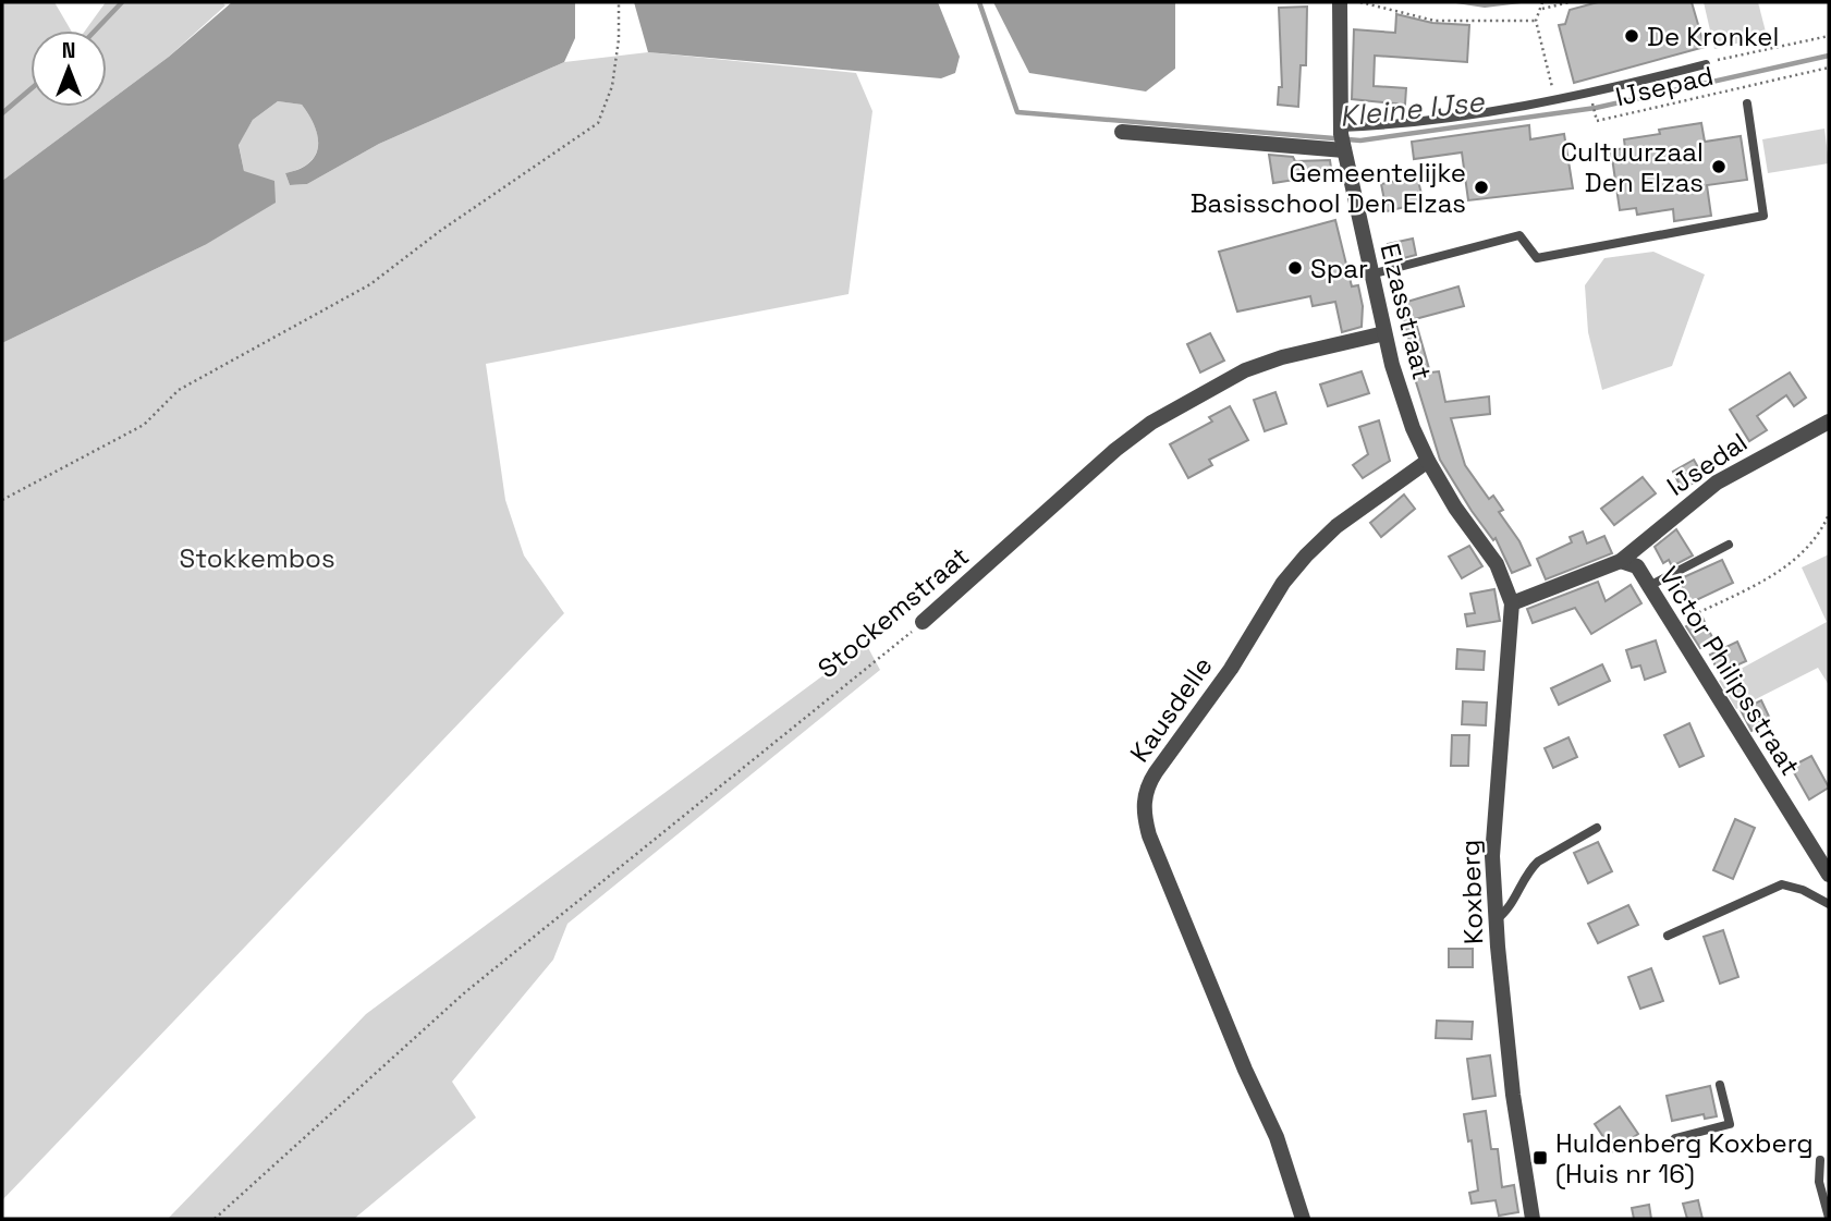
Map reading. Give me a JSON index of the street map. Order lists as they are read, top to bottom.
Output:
{
  "streets": {
    "street": [
      "Elzasstraat",
      "IJsedal",
      "Stockemstraat",
      "Victor Philipsstraat",
      "Kausdelle",
      "Koxberg"
    ],
    "path": ["IJsepad"]
  },
  "crossings": [
    ["Elzasstraat", "Stockemstraat"],
    ["Elzasstraat", "Kausdelle"],
    ["Elzasstraat", "Koxberg"],
    ["IJsedal", "Victor Philipsstraat"],
    ["Victor Philipsstraat", "Koxberg"]
  ],
  "water": ["Kleine IJse"],
  "parks": ["Stokkembos"],
  "places": {
    "other": [
      "De Kronkel",
      "Cultuurzaal Den Elzas",
      "Gemeentelijke Basisschool Den Elzas",
      "Spar"
    ],
    "transit": ["Huldenberg Koxberg (Huis nr 16)"]
  },
  "north": "top"
}
